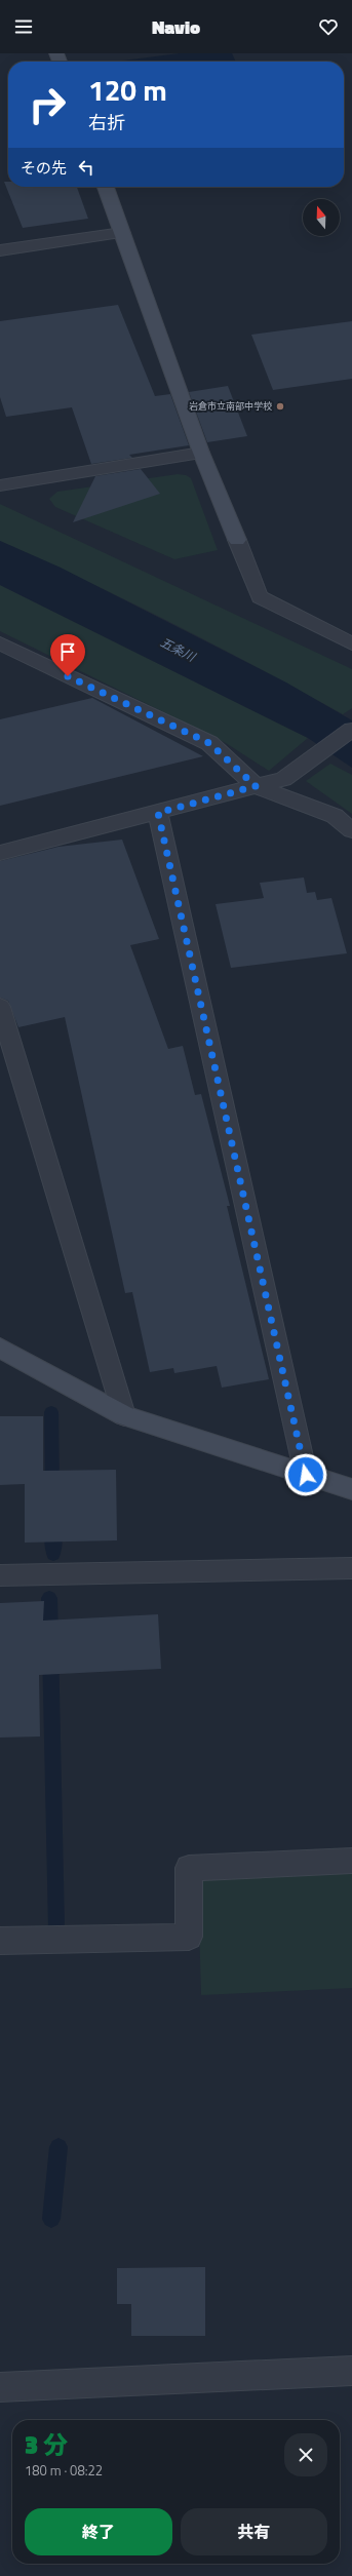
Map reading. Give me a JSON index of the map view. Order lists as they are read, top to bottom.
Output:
{
  "water": ["五条川"],
  "places": ["岩倉市立南部中学校"],
  "north": "top",
  "page": {
    "header": "Navio",
    "turn": ["120 m", "右折"],
    "then": "その先",
    "heading": ["3 分", "180 m · 08:22"],
    "buttons": ["終了", "共有"]
  }
}
